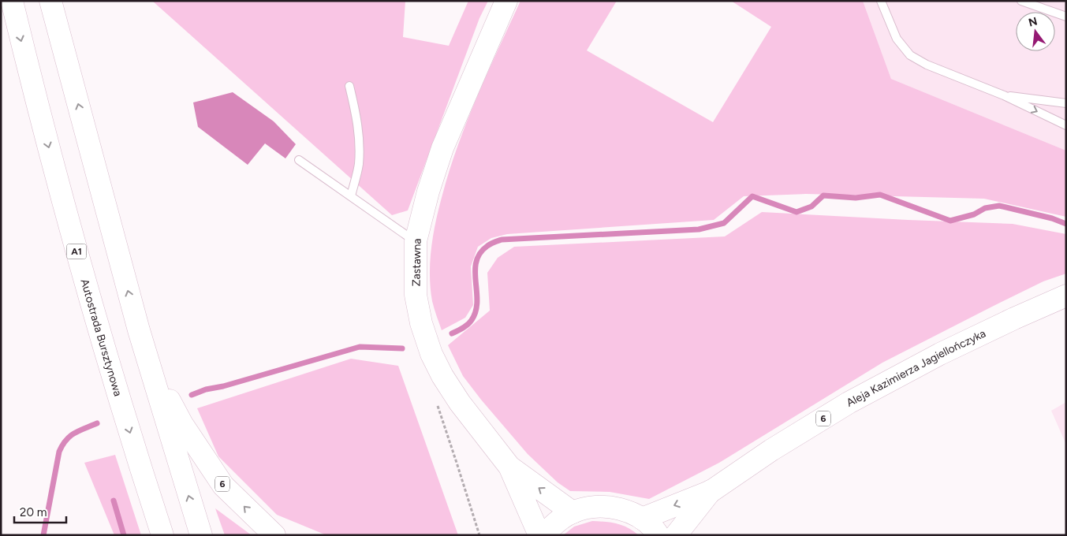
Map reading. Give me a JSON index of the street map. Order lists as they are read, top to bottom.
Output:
{
  "streets": {
    "main road": [
      "A1",
      "Zastawna",
      "Autostrada Bursztynowa",
      "Aleja Kazimierza Jagiellończyka",
      "6"
    ]
  },
  "scale_bar": "20 m",
  "north": "top"
}
